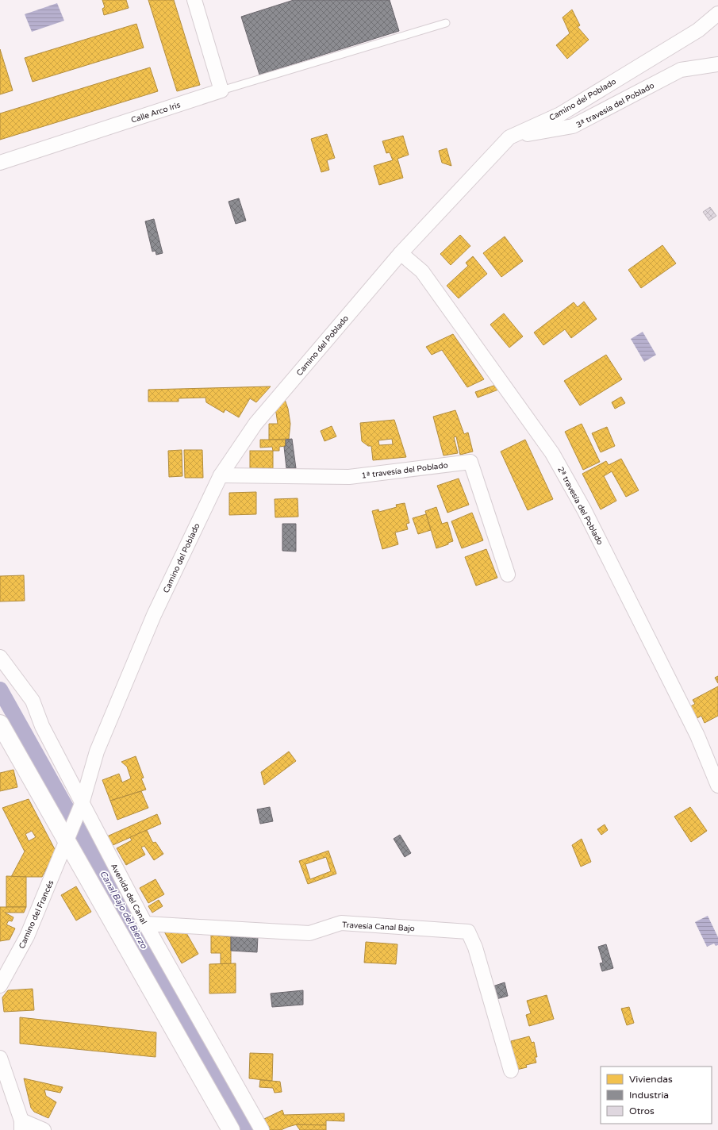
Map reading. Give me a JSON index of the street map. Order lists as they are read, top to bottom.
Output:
{
  "streets": {
    "street": [
      "Camino del Poblado",
      "3ª travesía del Poblado",
      "Calle Arco Iris",
      "1ª travesía del Poblado",
      "2ª travesía del Poblado",
      "Avenida del Canal",
      "Camino del Francés",
      "Travesía Canal Bajo"
    ]
  },
  "crossings": [
    ["Camino del Poblado", "3ª travesía del Poblado"],
    ["Camino del Poblado", "1ª travesía del Poblado"],
    ["Camino del Poblado", "2ª travesía del Poblado"],
    ["Camino del Poblado", "Avenida del Canal"],
    ["Camino del Poblado", "Camino del Francés"],
    ["Avenida del Canal", "Travesía Canal Bajo"]
  ],
  "water": ["Canal Bajo del Bierzo"],
  "legend": ["Viviendas", "Industria", "Otros"]
}
